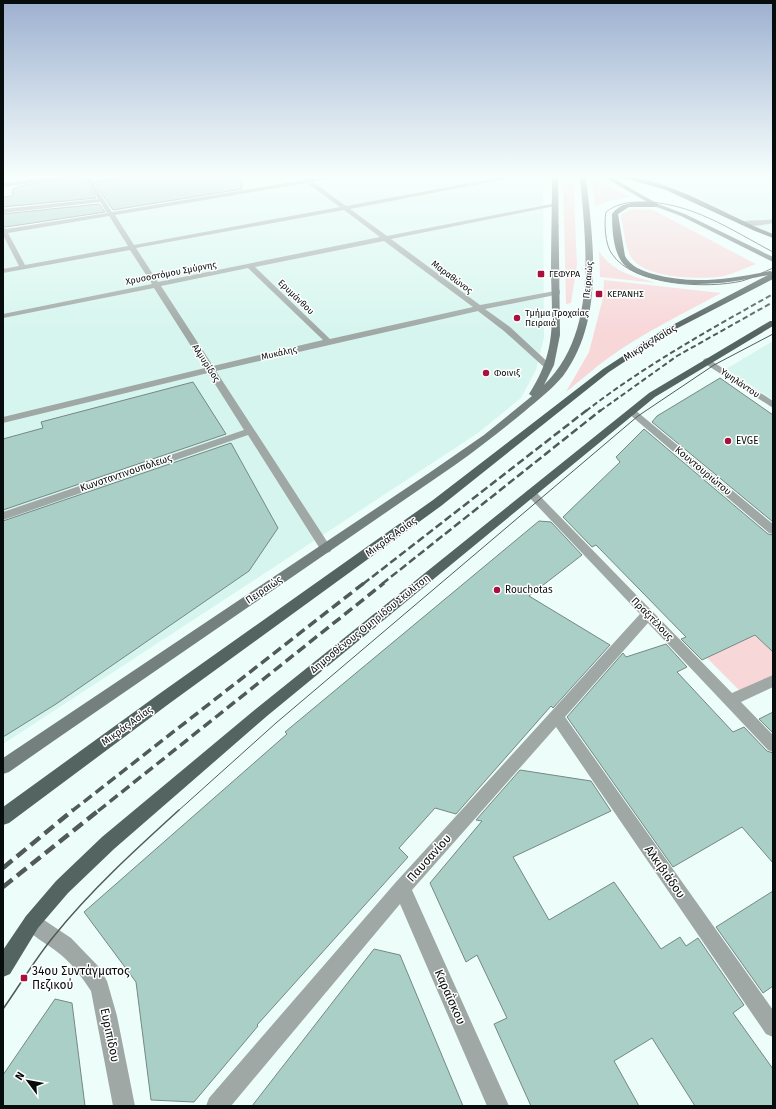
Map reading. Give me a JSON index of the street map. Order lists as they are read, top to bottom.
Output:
{
  "streets": {
    "main road": ["Πειραιώς", "Μικράς Ασίας", "Δημοσθένους Ομηρίδου Σκυλίτση"],
    "street": [
      "Χρυσοστόμου Σμύρνης",
      "Μαραθώνος",
      "Ερυμάνθου",
      "Μυκάλης",
      "Αλμυρίδος",
      "Υψηλάντου",
      "Κουντουριώτου",
      "Κωνσταντινουπόλεως",
      "Πραξιτέλους",
      "Παυσανίου",
      "Αλκιβιάδου",
      "Καραΐσκου",
      "Ευριπίδου"
    ]
  },
  "crossings": [
    ["Χρυσοστόμου Σμύρνης", "Μαραθώνος"],
    ["Χρυσοστόμου Σμύρνης", "Ερυμάνθου"],
    ["Χρυσοστόμου Σμύρνης", "Αλμυρίδος"],
    ["Μαραθώνος", "Πειραιώς"],
    ["Μαραθώνος", "Μυκάλης"],
    ["Πειραιώς", "Μυκάλης"],
    ["Πειραιώς", "Αλμυρίδος"],
    ["Ερυμάνθου", "Μυκάλης"],
    ["Μυκάλης", "Αλμυρίδος"],
    ["Αλμυρίδος", "Κωνσταντινουπόλεως"],
    ["Υψηλάντου", "Δημοσθένους Ομηρίδου Σκυλίτση"],
    ["Κουντουριώτου", "Δημοσθένους Ομηρίδου Σκυλίτση"],
    ["Πραξιτέλους", "Δημοσθένους Ομηρίδου Σκυλίτση"],
    ["Πραξιτέλους", "Παυσανίου"],
    ["Δημοσθένους Ομηρίδου Σκυλίτση", "Ευριπίδου"],
    ["Παυσανίου", "Αλκιβιάδου"],
    ["Παυσανίου", "Καραΐσκου"]
  ],
  "places": {
    "transit": ["ΓΕΦΥΡΑ", "ΚΕΡΑΝΗΣ", "34ου Συντάγματος Πεζικού"],
    "other": [
      "Τμήμα Τροχαίας Πειραιά",
      "Φοινιξ",
      "EVGE",
      "Rouchotas"
    ]
  },
  "north": "top left"
}
